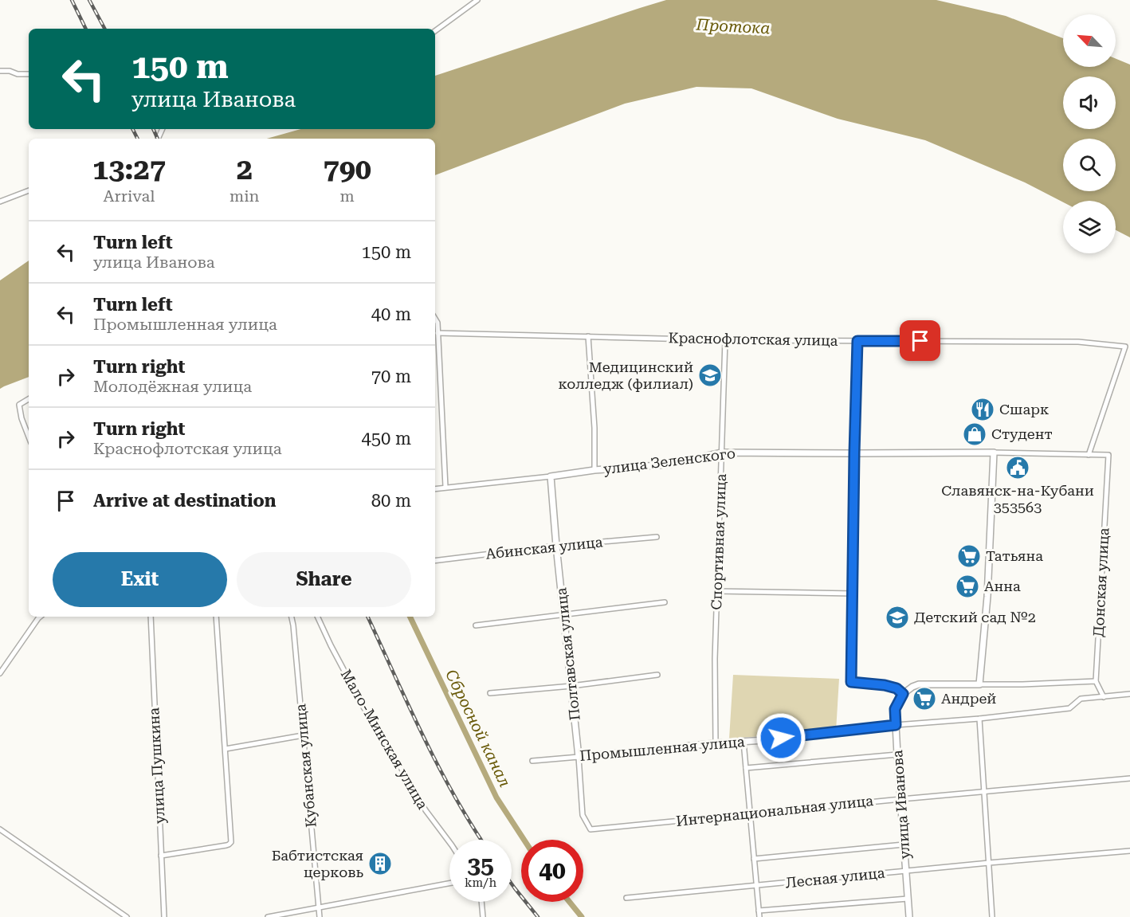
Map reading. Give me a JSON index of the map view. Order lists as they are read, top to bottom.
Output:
{
  "streets": {
    "street": [
      "Краснофлотская улица",
      "улица Зеленского",
      "Спортивная улица",
      "Абинская улица",
      "Донская улица",
      "Полтавская улица",
      "Мало-Минская улица",
      "Промышленная улица",
      "улица Пушкина",
      "Кубанская улица",
      "улица Иванова",
      "Интернациональная улица",
      "Лесная улица"
    ]
  },
  "crossings": [
    ["Краснофлотская улица", "улица Зеленского"],
    ["Краснофлотская улица", "Спортивная улица"],
    ["улица Зеленского", "Спортивная улица"],
    ["улица Зеленского", "Донская улица"],
    ["улица Зеленского", "Полтавская улица"],
    ["Спортивная улица", "Промышленная улица"],
    ["Абинская улица", "Полтавская улица"],
    ["Полтавская улица", "Промышленная улица"],
    ["Полтавская улица", "Интернациональная улица"],
    ["Промышленная улица", "улица Иванова"],
    ["улица Иванова", "Интернациональная улица"],
    ["улица Иванова", "Лесная улица"]
  ],
  "water": ["Протока", "Сбросной канал"],
  "places": {
    "school or university": ["Медицинский колледж (филиал)", "Детский сад №2"],
    "restaurant": ["Сшарк"],
    "shop": ["Студент"],
    "public building": ["Славянск-на-Кубани 353563"],
    "supermarket": ["Татьяна", "Анна", "Андрей"],
    "building": ["Бабтистская церковь"]
  },
  "north": "top left",
  "page": {
    "turn": ["150 m", "улица Иванова"],
    "eta": [
      "13:27",
      "Arrival",
      "2",
      "min",
      "790",
      "m"
    ],
    "list": [
      {
        "name": "Turn left",
        "note": "улица Иванова",
        "value": "150 m"
      },
      {
        "name": "Turn left",
        "note": "Промышленная улица",
        "value": "40 m"
      },
      {
        "name": "Turn right",
        "note": "Молодёжная улица",
        "value": "70 m"
      },
      {
        "name": "Turn right",
        "note": "Краснофлотская улица",
        "value": "450 m"
      },
      {
        "name": "Arrive at destination",
        "value": "80 m"
      }
    ],
    "buttons": ["Exit", "Share"],
    "speed": "35 km/h",
    "limit": "40"
  }
}
